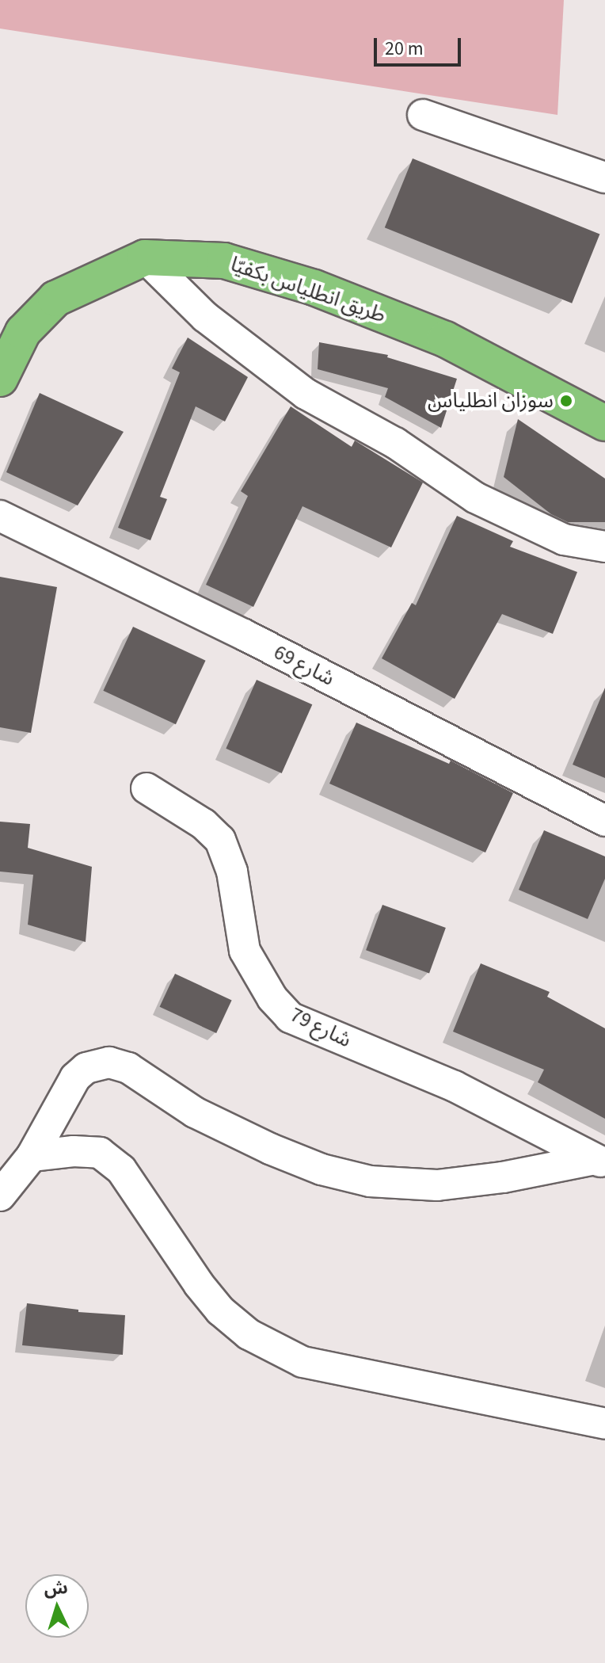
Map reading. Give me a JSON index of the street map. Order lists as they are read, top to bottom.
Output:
{
  "streets": {
    "highway": ["طريق انطلياس بكفيّا"],
    "street": ["شارع 69", "شارع 79"]
  },
  "places": ["سوزان انطلياس"],
  "scale_bar": "20 m",
  "north": "top"
}
